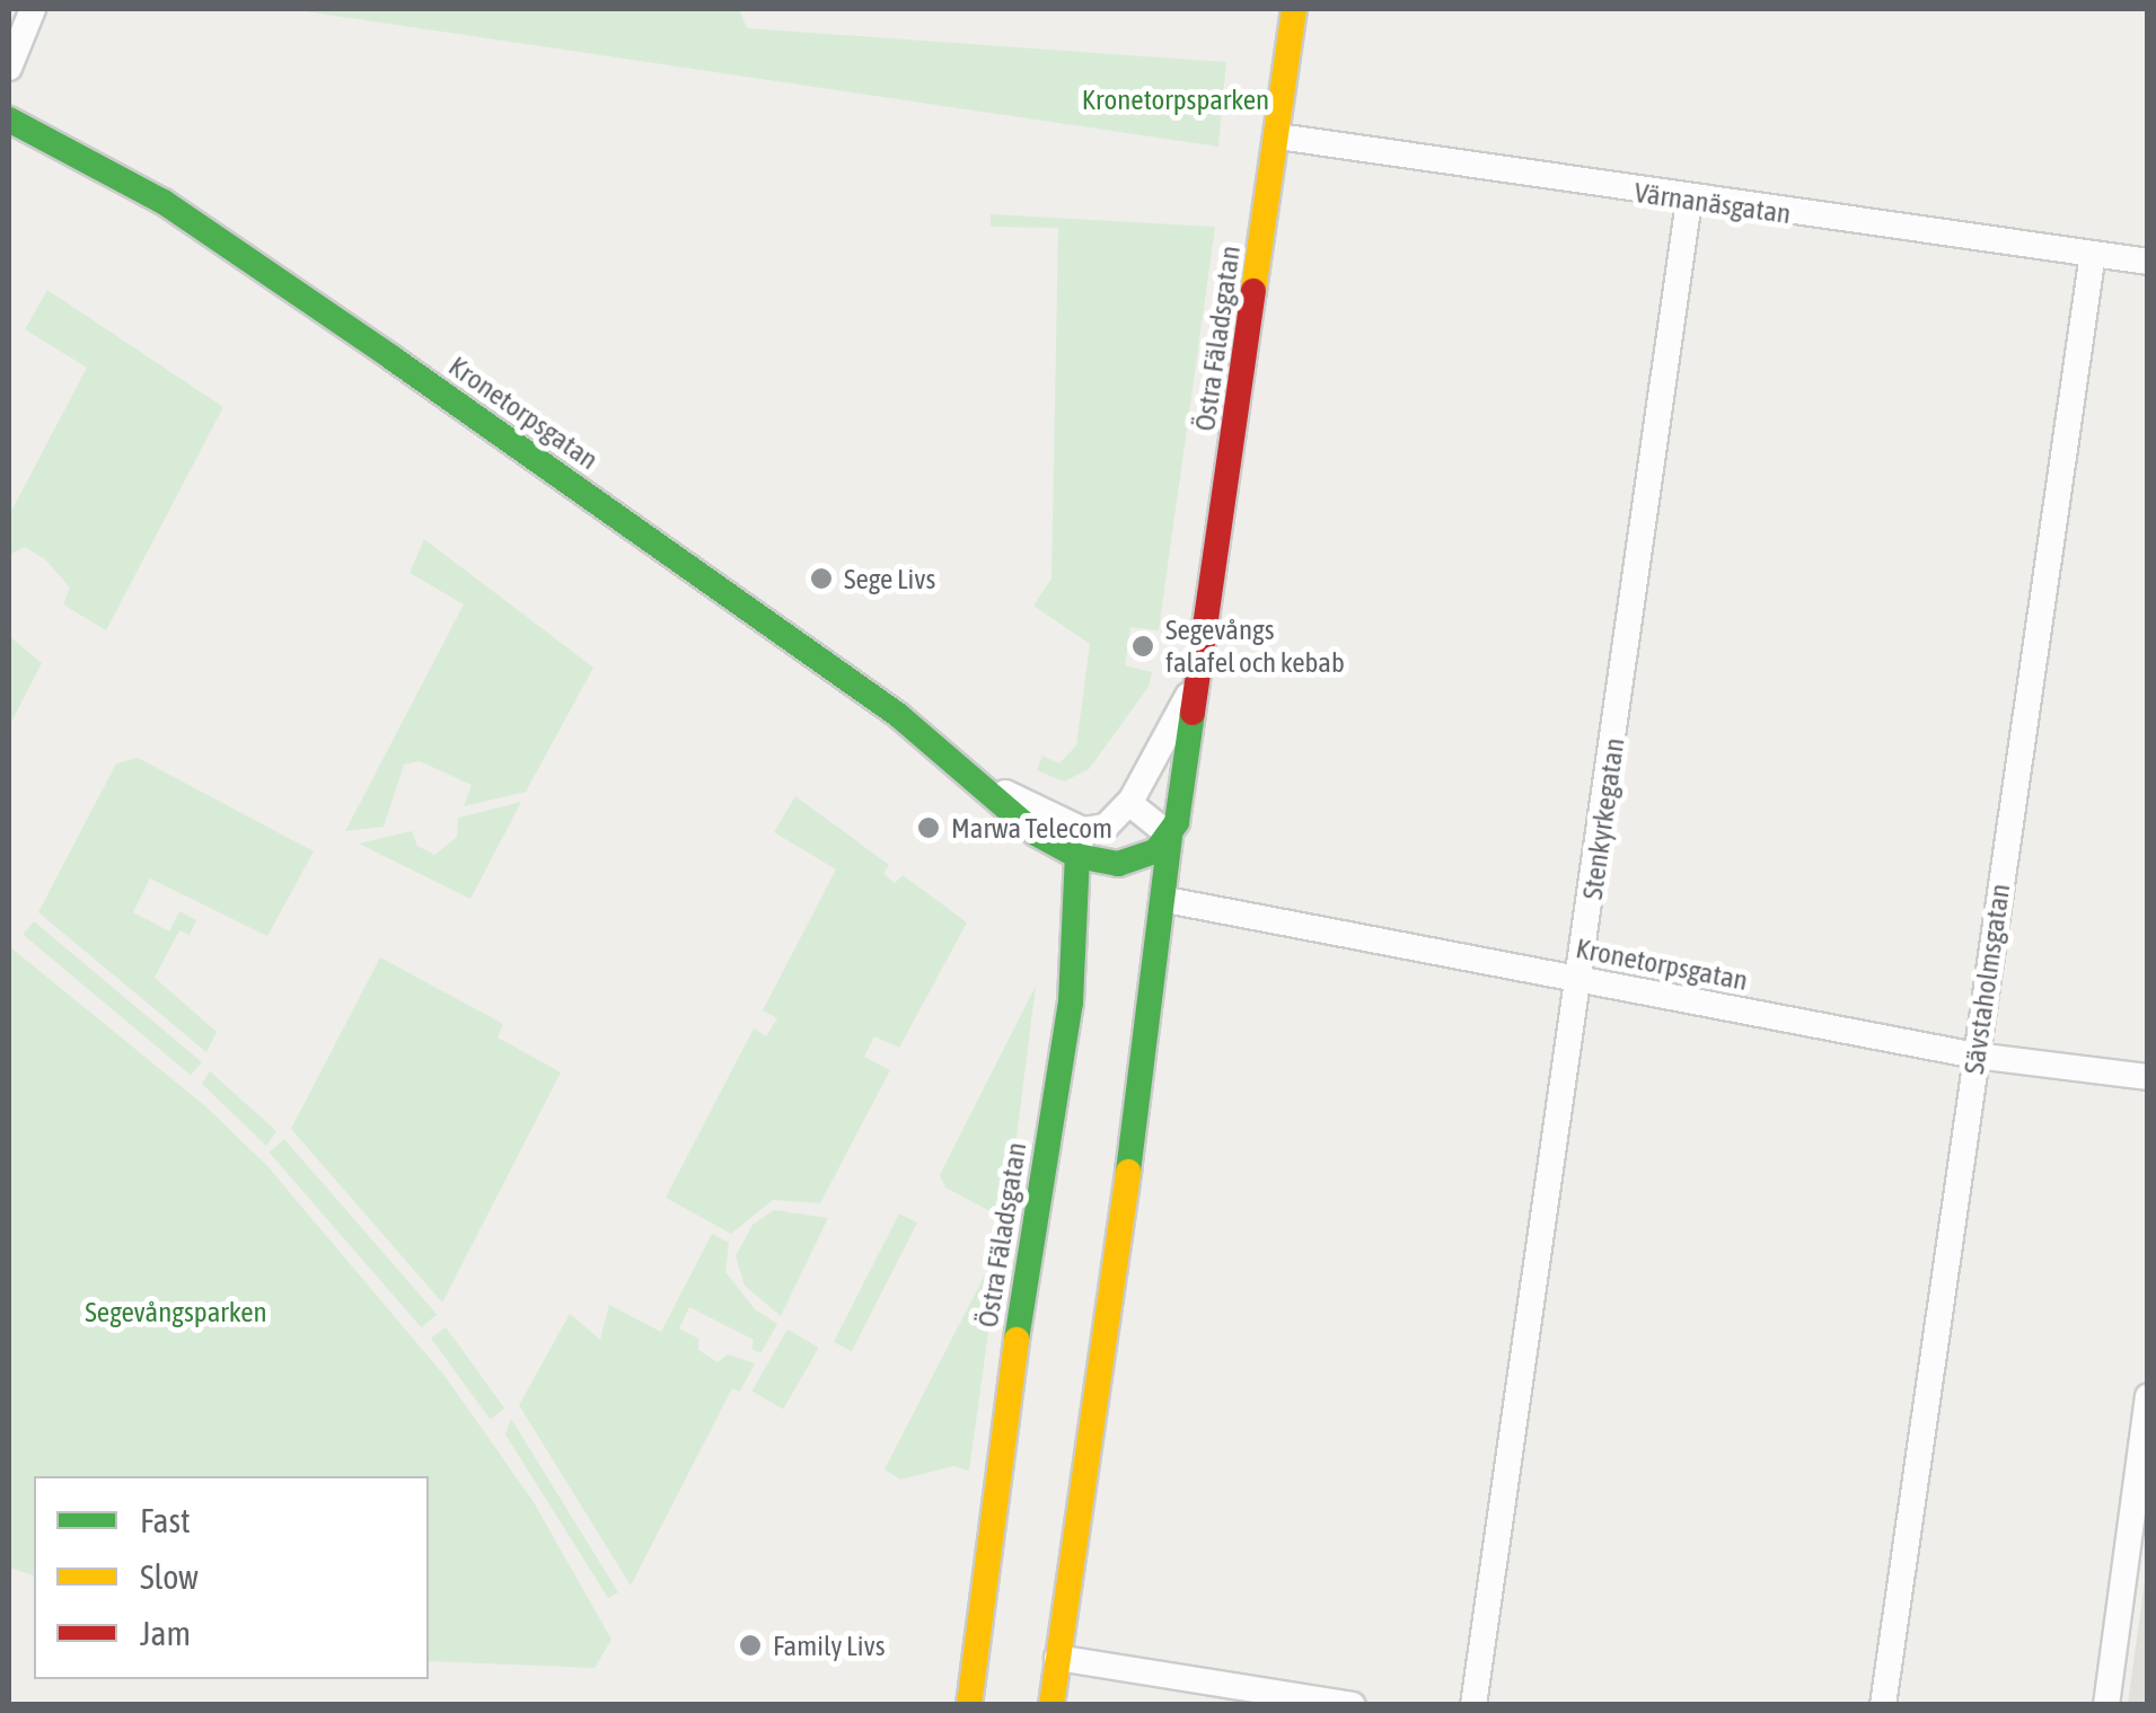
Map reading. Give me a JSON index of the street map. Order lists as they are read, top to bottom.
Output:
{
  "streets": {
    "street": [
      "Värnanäsgatan",
      "Östra Fäladsgatan",
      "Kronetorpsgatan",
      "Stenkyrkegatan",
      "Sävstaholmsgatan"
    ]
  },
  "crossings": [
    ["Värnanäsgatan", "Östra Fäladsgatan"],
    ["Värnanäsgatan", "Stenkyrkegatan"],
    ["Värnanäsgatan", "Sävstaholmsgatan"],
    ["Östra Fäladsgatan", "Kronetorpsgatan"],
    ["Kronetorpsgatan", "Stenkyrkegatan"],
    ["Kronetorpsgatan", "Sävstaholmsgatan"]
  ],
  "parks": ["Kronetorpsparken", "Segevångsparken"],
  "places": [
    "Sege Livs",
    "Segevångs falafel och kebab",
    "Marwa Telecom",
    "Family Livs"
  ],
  "legend": ["Fast", "Slow", "Jam"]
}
